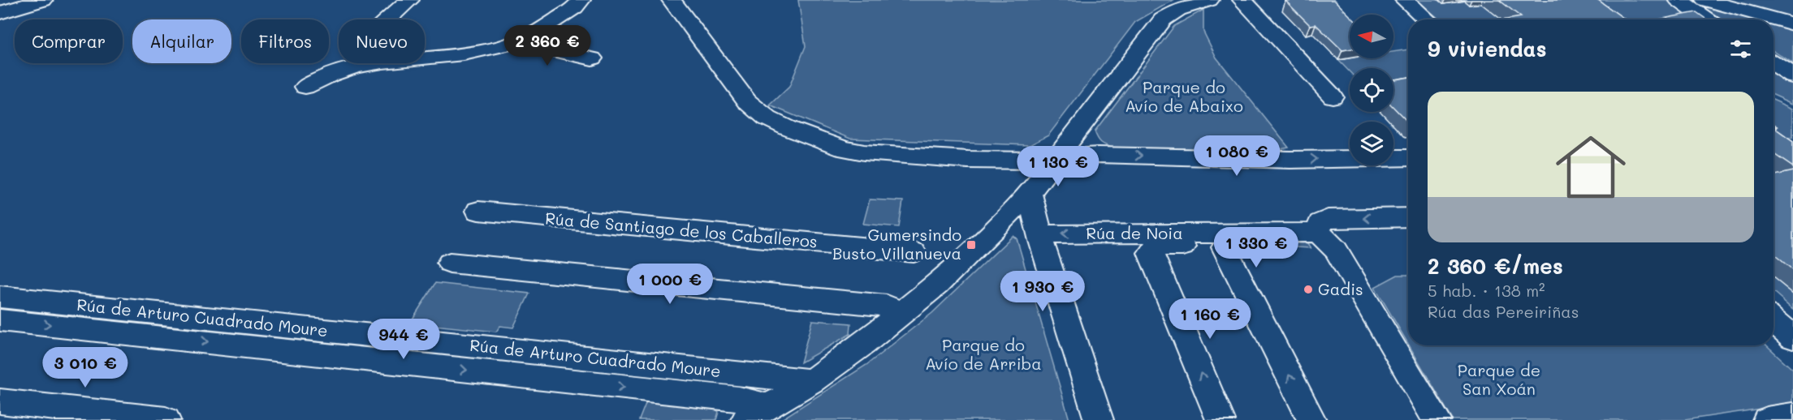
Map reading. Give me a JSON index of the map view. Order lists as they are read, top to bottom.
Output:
{
  "streets": {
    "street": ["Rúa de Santiago de los Caballeros", "Rúa de Noia", "Rúa de Arturo Cuadrado Moure"]
  },
  "parks": ["Parque do Avío de Abaixo", "Parque do Avío de Arriba", "Parque de San Xoán"],
  "places": {
    "transit": ["Gumersindo Busto Villanueva"],
    "other": ["Gadis"]
  },
  "north": "left",
  "page": {
    "chip": [
      "Comprar",
      "Alquilar",
      "Filtros",
      "Nuevo"
    ],
    "heading": "9 viviendas",
    "price": [
      "2 360 €",
      "1 080 €",
      "1 130 €",
      "1 330 €",
      "1 000 €",
      "1 930 €",
      "1 160 €",
      "944 €",
      "3 010 €"
    ],
    "list": [
      {
        "name": "2 360 €/mes",
        "note": "5 hab. · 138 m² · Rúa das Pereiriñas"
      }
    ]
  }
}
